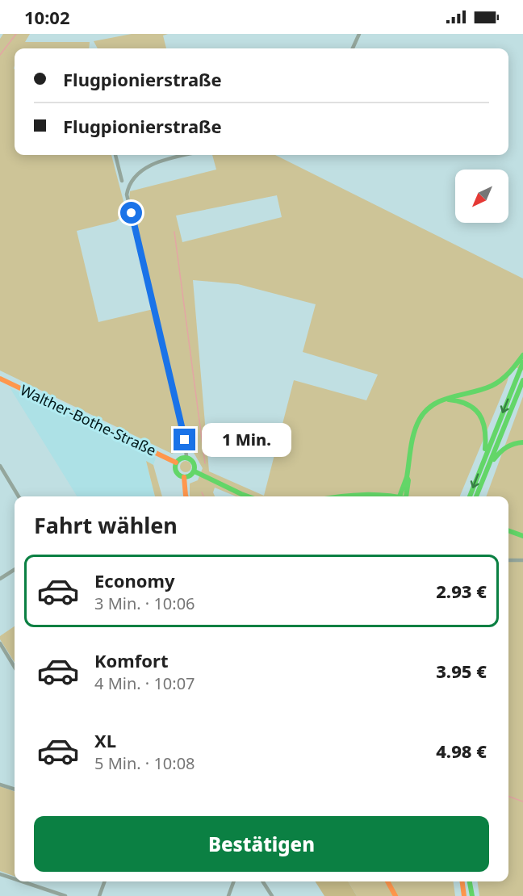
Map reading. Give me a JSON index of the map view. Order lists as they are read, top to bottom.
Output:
{
  "streets": {
    "main road": ["Walther-Bothe-Straße"]
  },
  "north": "bottom left",
  "page": {
    "status": "10:02",
    "banner": ["Flugpionierstraße", "Flugpionierstraße"],
    "bubble": "1 Min.",
    "heading": "Fahrt wählen",
    "list": [
      {
        "name": "Economy",
        "note": "3 Min. · 10:06",
        "value": "2.93 €"
      },
      {
        "name": "Komfort",
        "note": "4 Min. · 10:07",
        "value": "3.95 €"
      },
      {
        "name": "XL",
        "note": "5 Min. · 10:08",
        "value": "4.98 €"
      }
    ],
    "buttons": "Bestätigen"
  }
}
